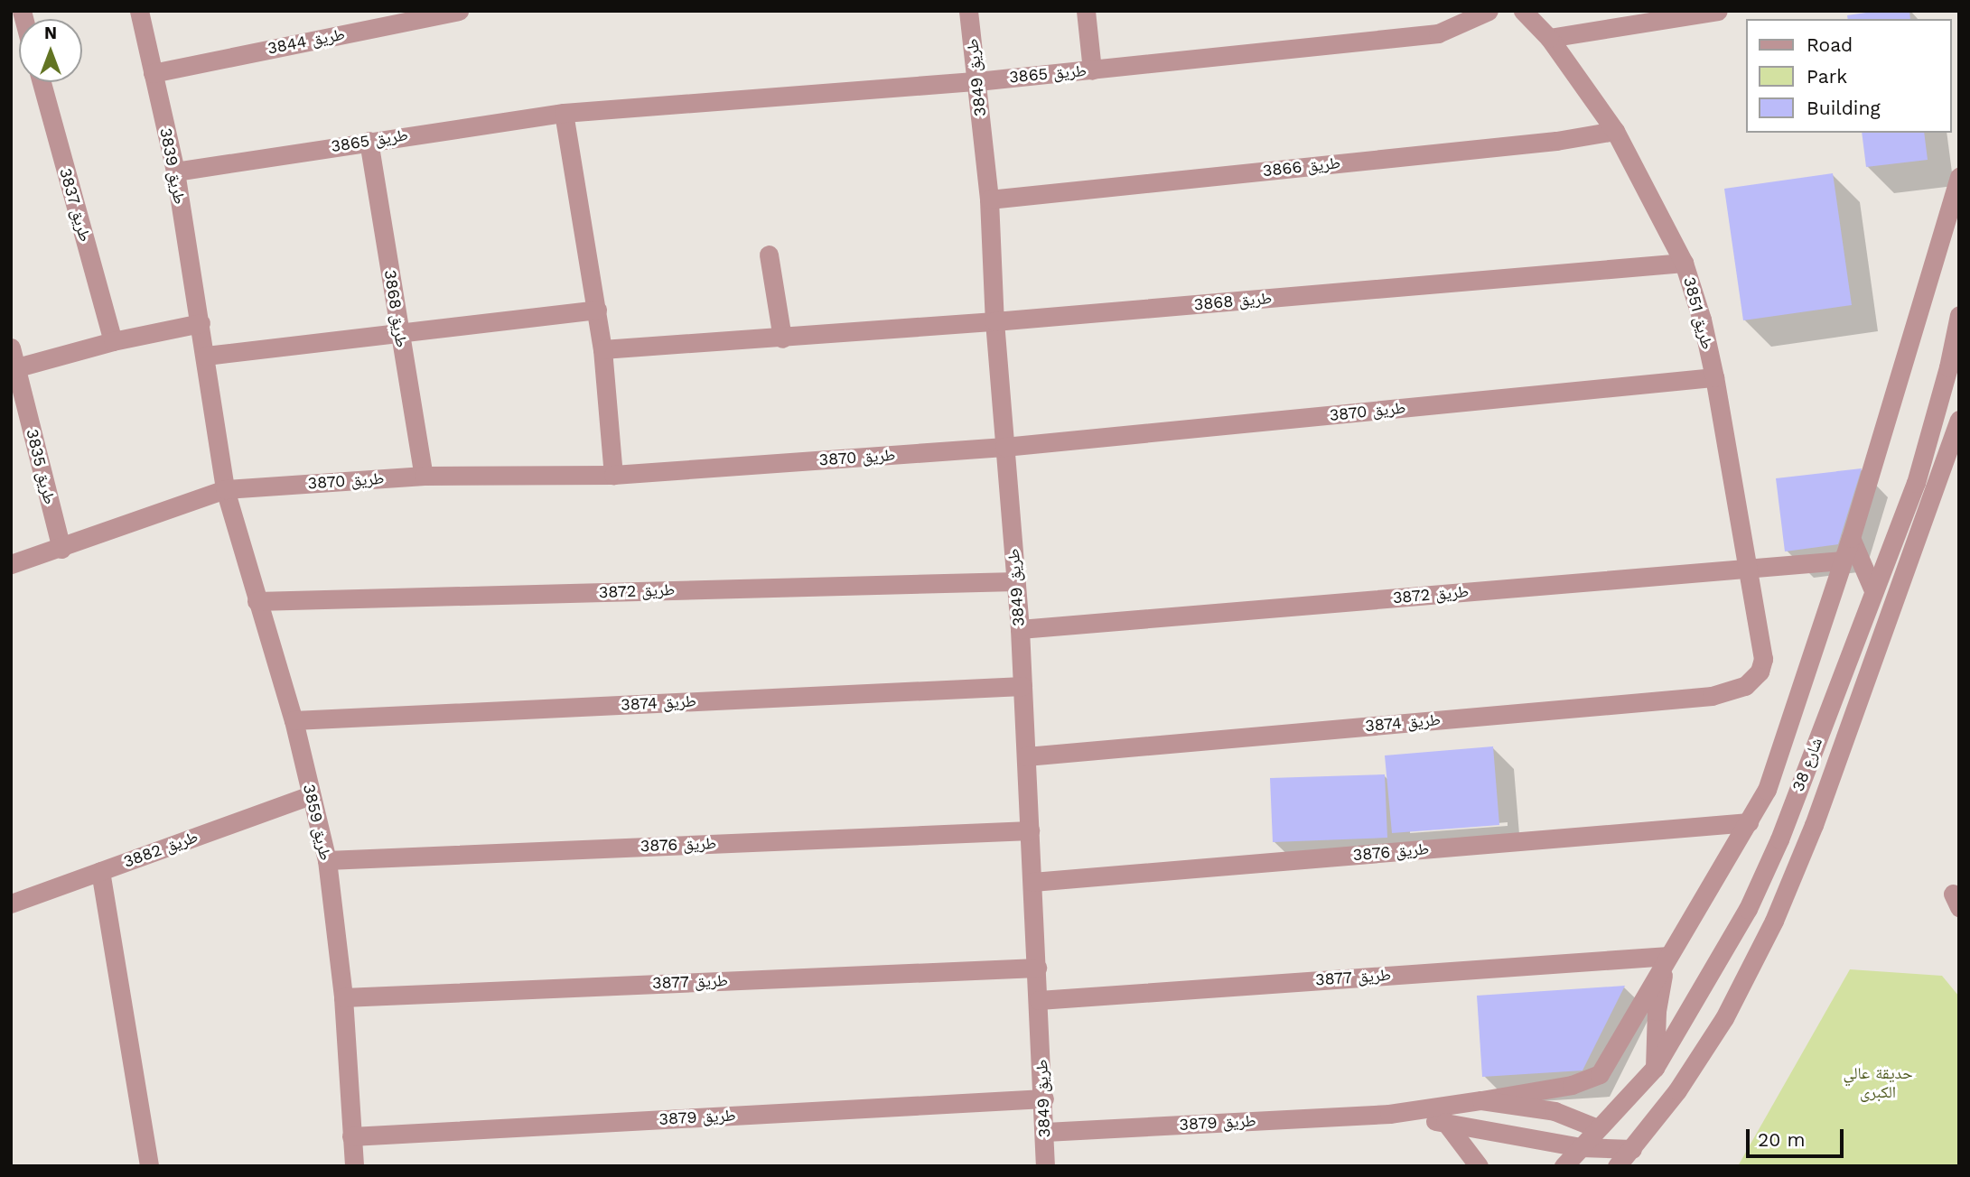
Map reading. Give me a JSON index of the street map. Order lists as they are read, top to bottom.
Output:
{
  "streets": {
    "street": [
      "طريق 3844",
      "طريق 3865",
      "طريق 3849",
      "طريق 3839",
      "طريق 3866",
      "طريق 3837",
      "طريق 3868",
      "طريق 3851",
      "طريق 3870",
      "طريق 3835",
      "طريق 3872",
      "طريق 3874",
      "شارع 38",
      "طريق 3859",
      "طريق 3876",
      "طريق 3882",
      "طريق 3877",
      "طريق 3879"
    ]
  },
  "crossings": [
    ["طريق 3844", "طريق 3839"],
    ["طريق 3865", "طريق 3849"],
    ["طريق 3865", "طريق 3839"],
    ["طريق 3865", "طريق 3868"],
    ["طريق 3849", "طريق 3866"],
    ["طريق 3849", "طريق 3868"],
    ["طريق 3849", "طريق 3870"],
    ["طريق 3849", "طريق 3872"],
    ["طريق 3849", "طريق 3874"],
    ["طريق 3849", "طريق 3876"],
    ["طريق 3849", "طريق 3877"],
    ["طريق 3849", "طريق 3879"],
    ["طريق 3839", "طريق 3870"],
    ["طريق 3839", "طريق 3859"],
    ["طريق 3866", "طريق 3851"],
    ["طريق 3868", "طريق 3851"],
    ["طريق 3868", "طريق 3870"],
    ["طريق 3851", "طريق 3870"],
    ["طريق 3851", "طريق 3872"],
    ["طريق 3851", "طريق 3874"],
    ["طريق 3870", "طريق 3835"],
    ["طريق 3870", "طريق 3859"],
    ["طريق 3872", "طريق 3859"],
    ["طريق 3874", "طريق 3859"],
    ["طريق 3859", "طريق 3876"],
    ["طريق 3859", "طريق 3882"],
    ["طريق 3859", "طريق 3877"],
    ["طريق 3859", "طريق 3879"]
  ],
  "parks": ["حديقة عالي الكبرى"],
  "legend": ["Road", "Park", "Building"],
  "scale_bar": "20 m",
  "north": "top"
}
